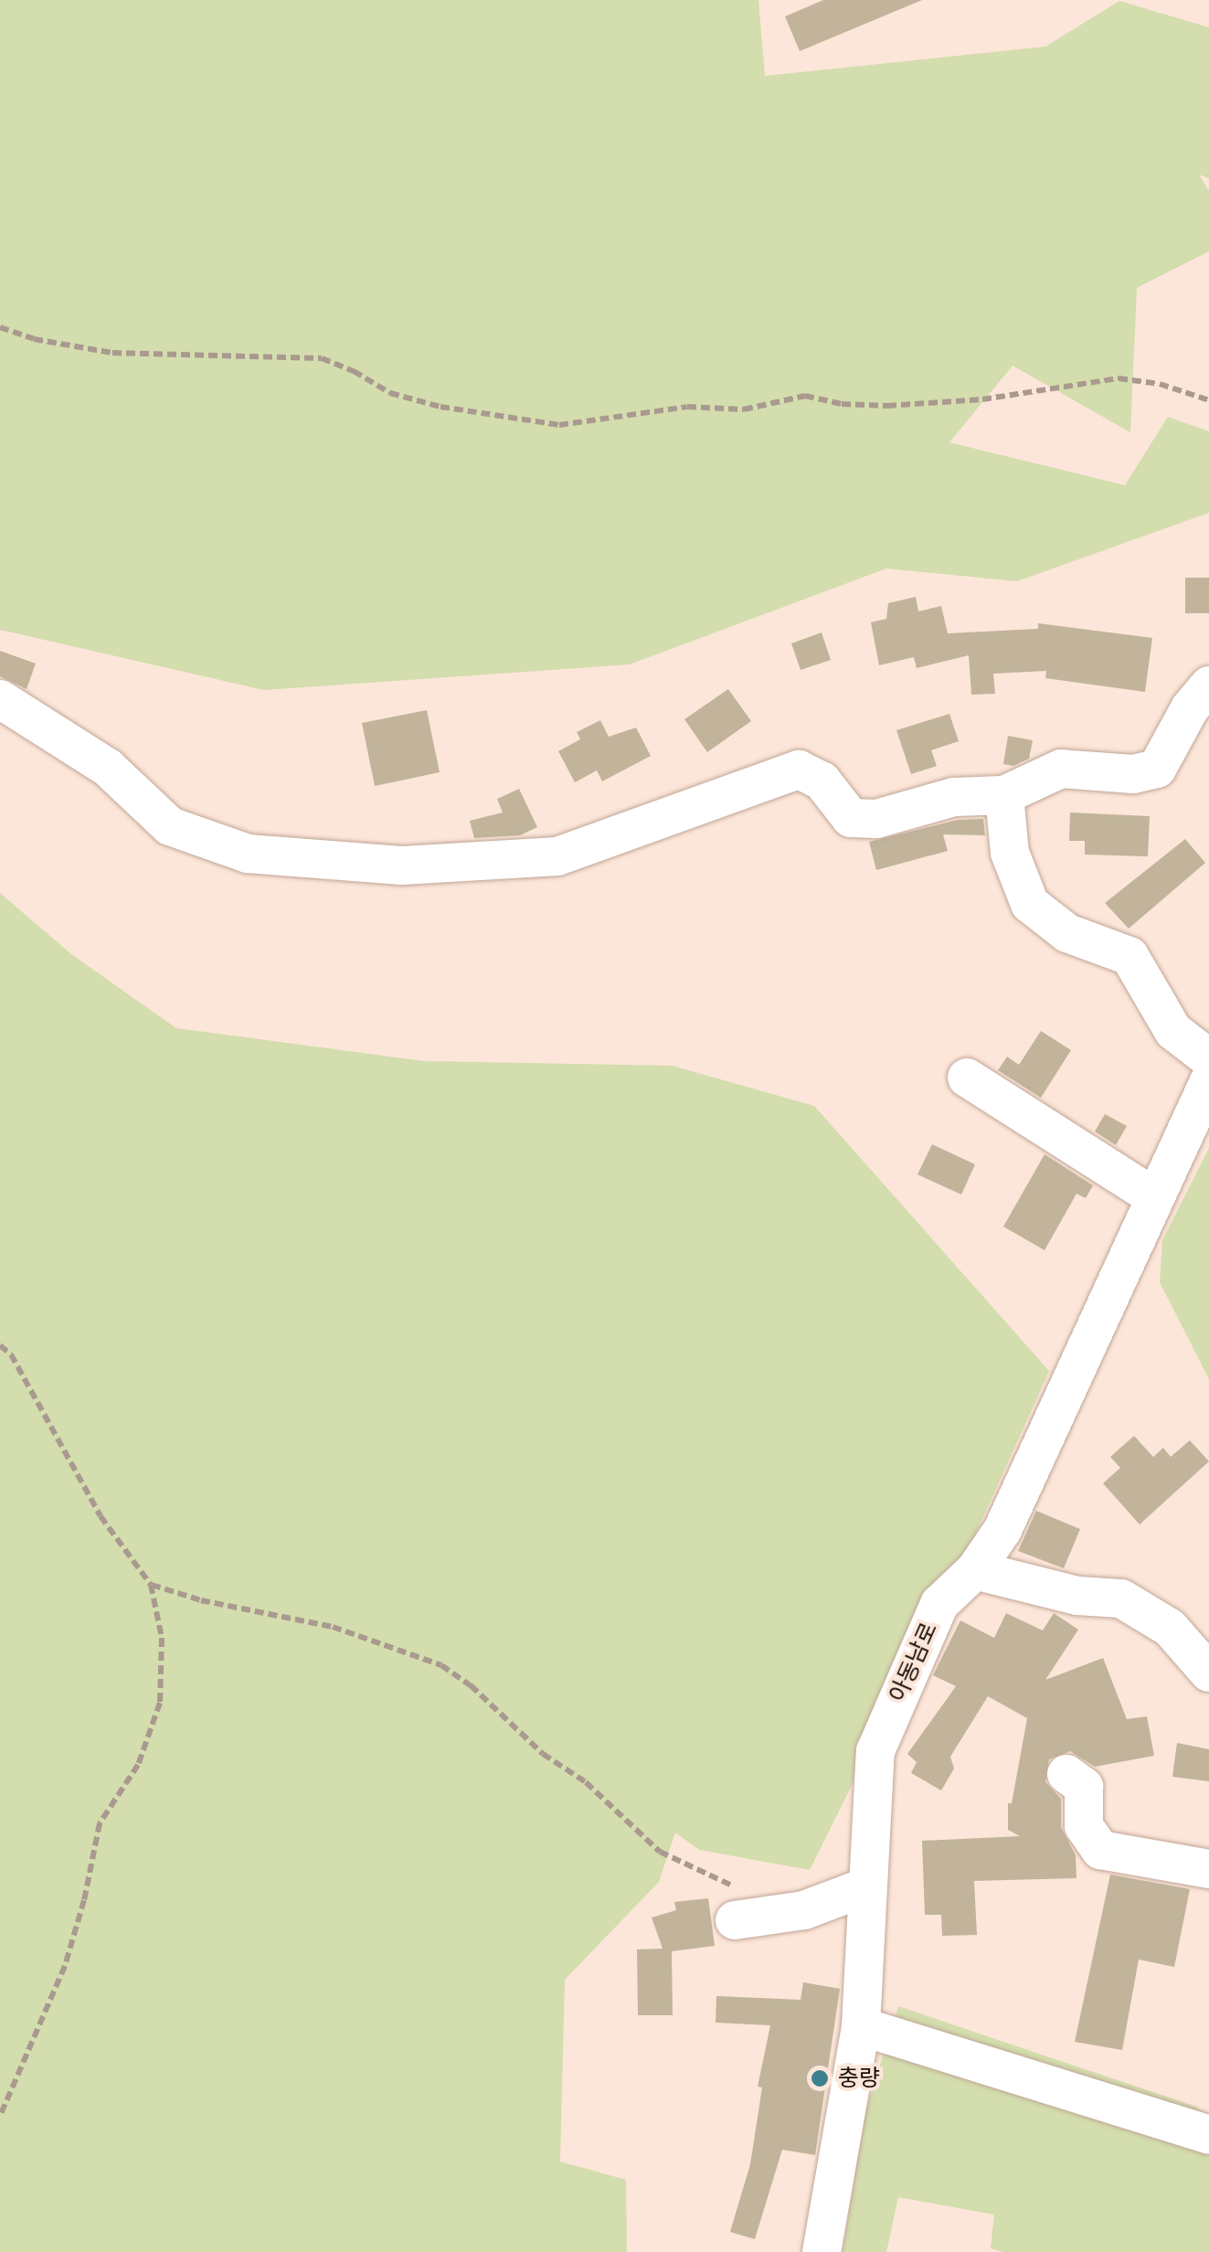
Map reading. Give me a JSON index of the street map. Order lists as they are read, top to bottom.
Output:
{
  "streets": {
    "street": ["아동남로"]
  },
  "places": ["충량"]
}
